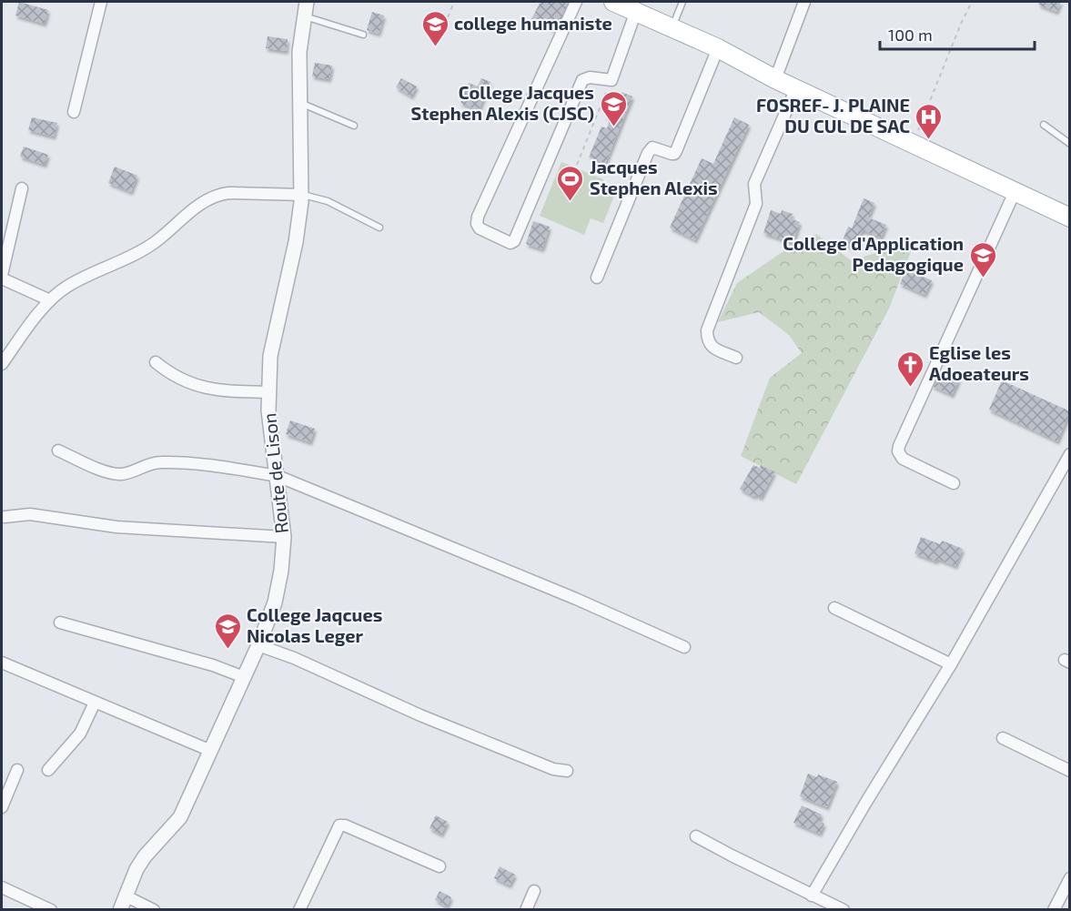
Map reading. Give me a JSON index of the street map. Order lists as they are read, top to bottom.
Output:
{
  "streets": {
    "street": ["Route de Lison"]
  },
  "places": {
    "school or university": [
      "college humaniste",
      "College Jacques Stephen Alexis (CJSC)",
      "College d'Application Pedagogique",
      "College Jaqcues Nicolas Leger"
    ],
    "hospital": ["FOSREF- J. PLAINE DU CUL DE SAC"],
    "sports": ["Jacques Stephen Alexis"],
    "church": ["Eglise les Adoeateurs"]
  },
  "scale_bar": "100 m"
}
